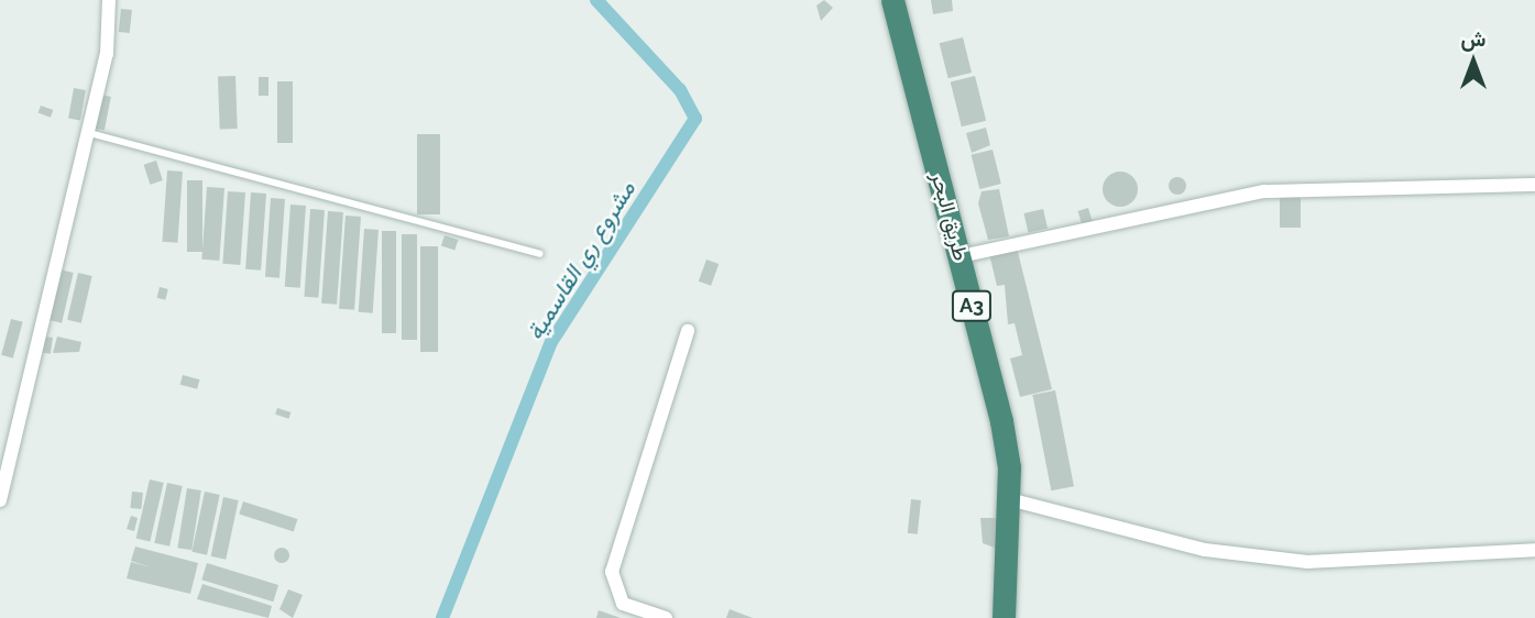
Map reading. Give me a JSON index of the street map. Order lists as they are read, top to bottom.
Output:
{
  "streets": {
    "highway": ["طريق البحر", "A3"]
  },
  "water": ["مشروع ري القاسمية"],
  "north": "top"
}
